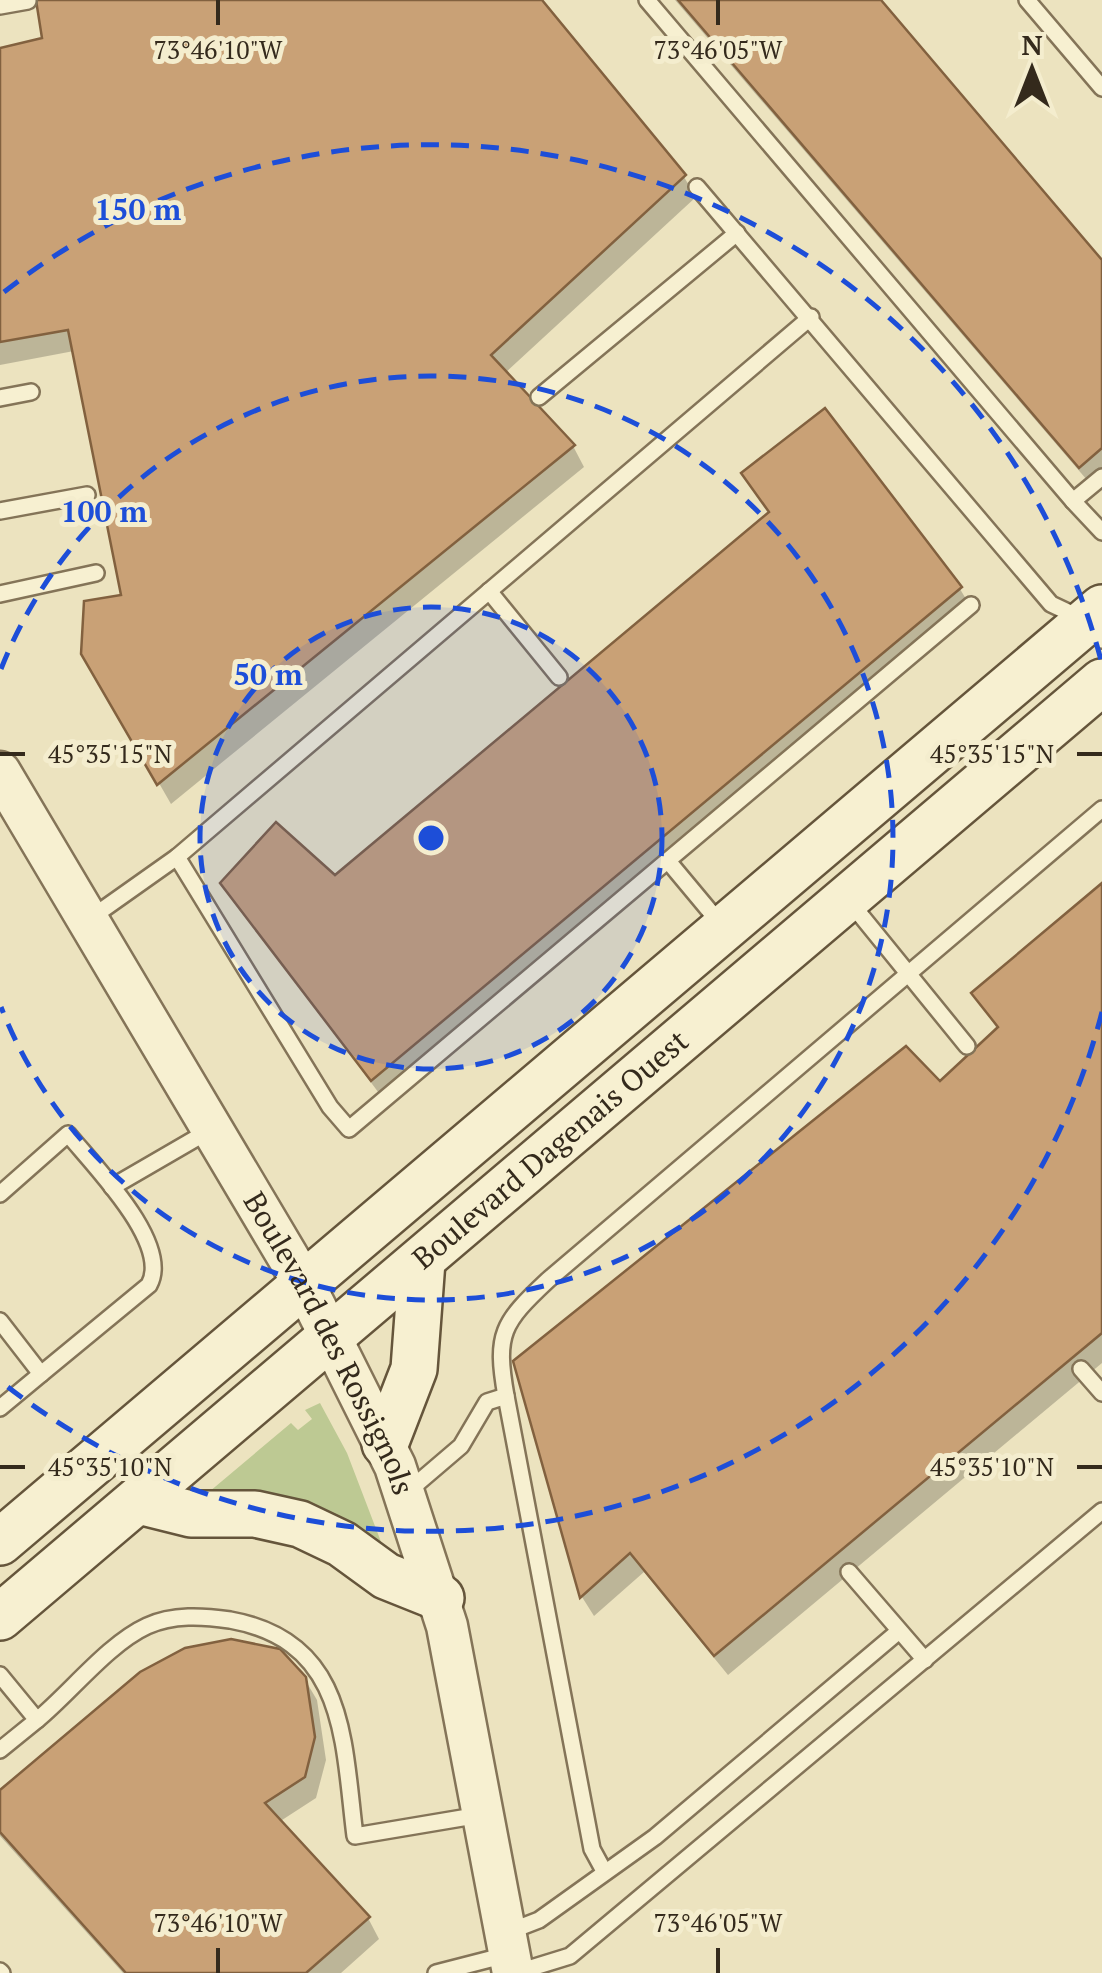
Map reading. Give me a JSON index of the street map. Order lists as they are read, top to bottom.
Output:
{
  "streets": {
    "main road": ["Boulevard Dagenais Ouest"],
    "street": ["Boulevard des Rossignols"]
  },
  "crossings": [
    ["Boulevard Dagenais Ouest", "Boulevard des Rossignols"]
  ],
  "north": "top",
  "coordinates": [
    "73°46'10\"W",
    "73°46'05\"W",
    "45°35'15\"N",
    "45°35'10\"N"
  ],
  "rings": ["150 m", "100 m", "50 m"]
}
